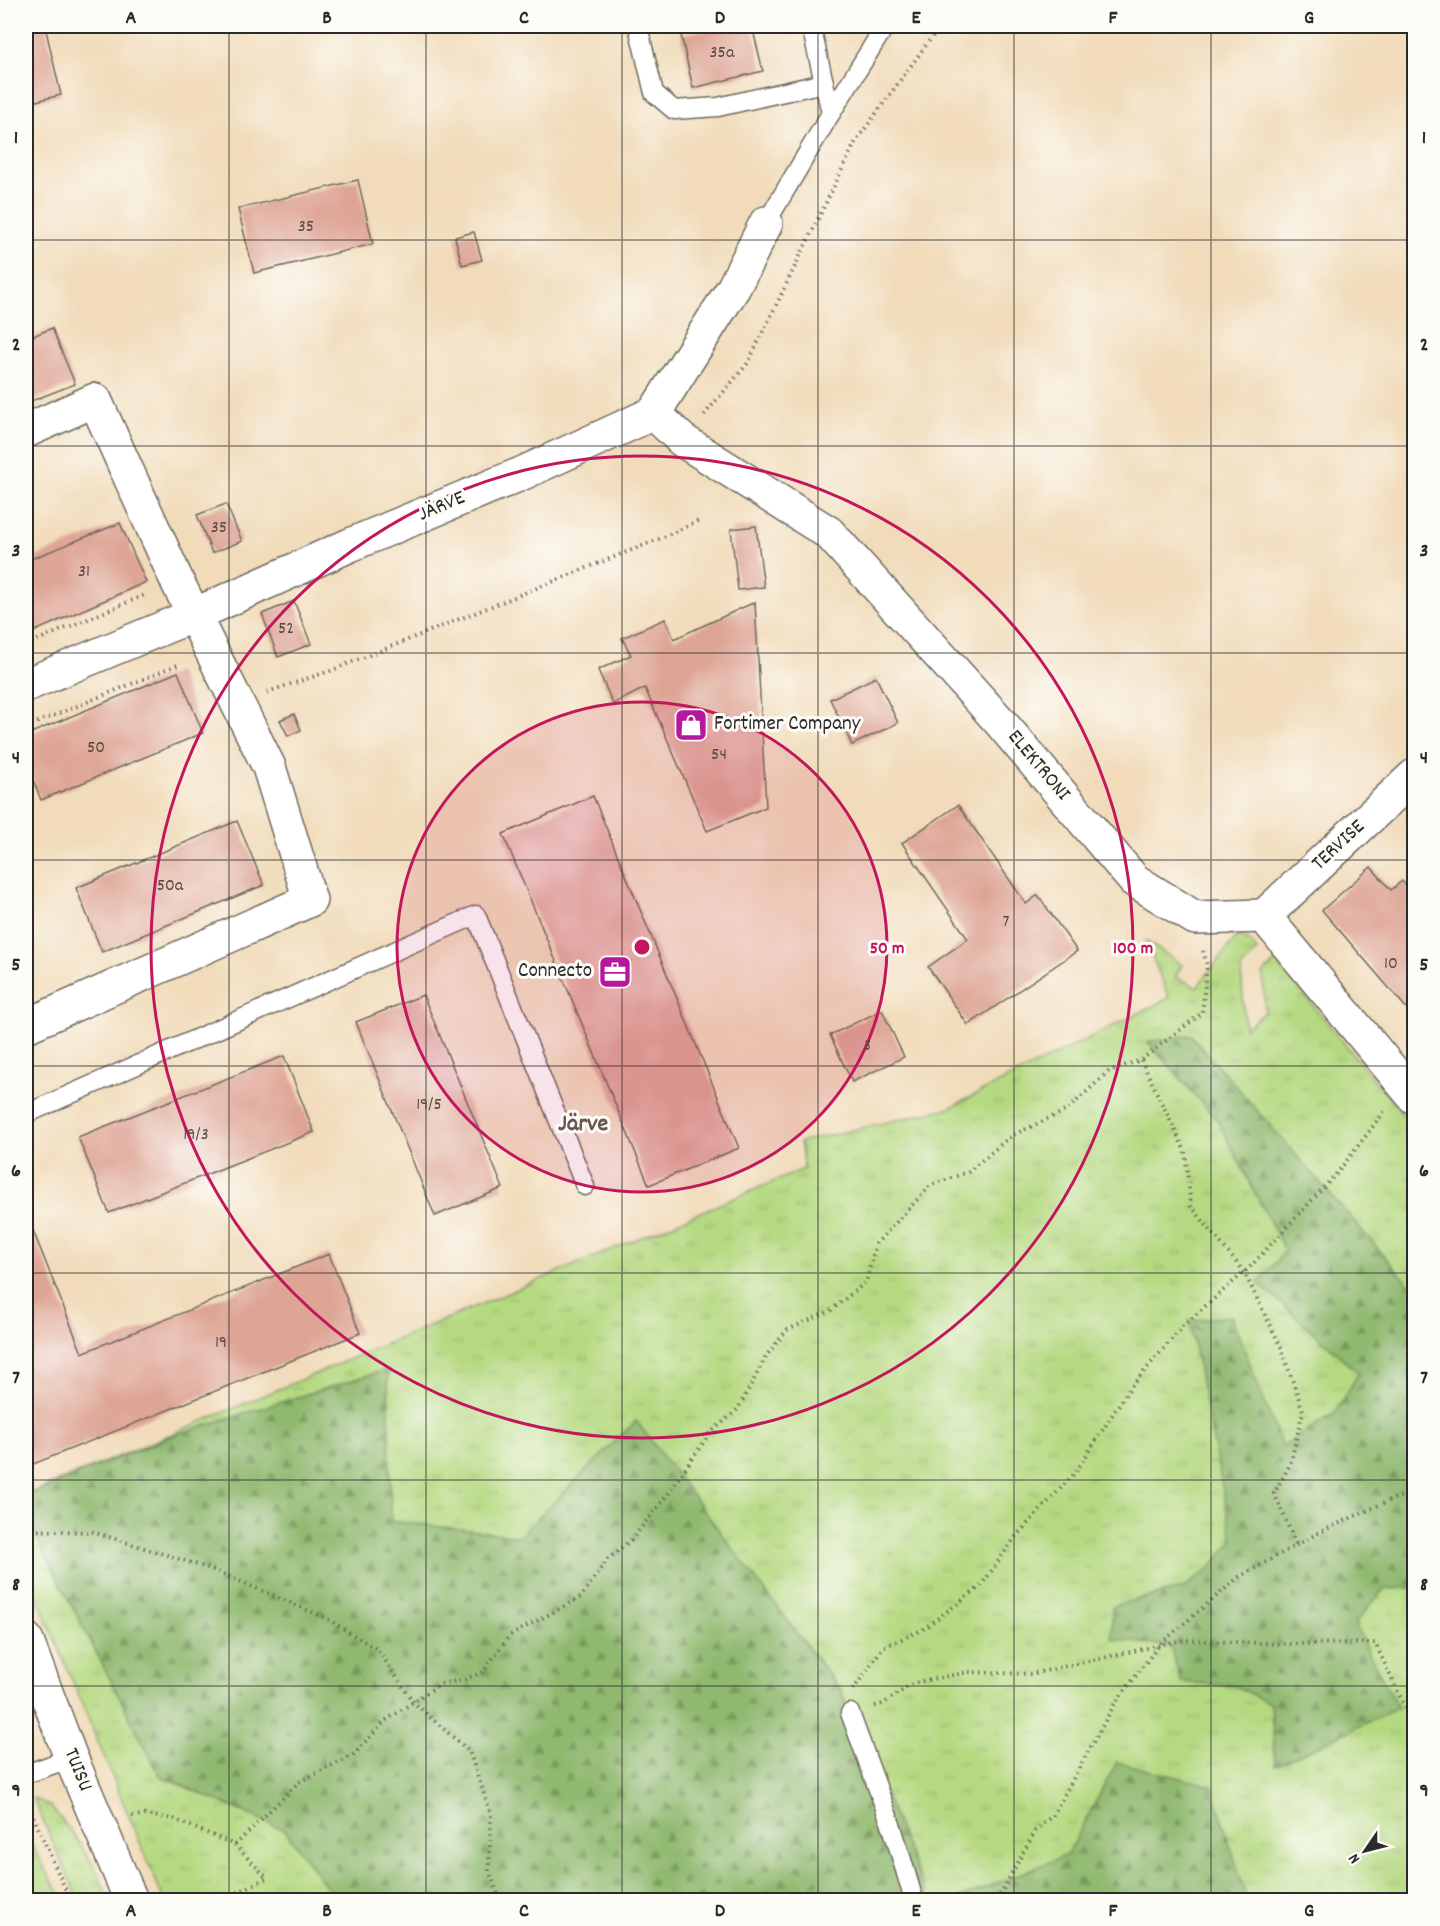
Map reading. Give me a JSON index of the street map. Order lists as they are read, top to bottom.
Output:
{
  "streets": {
    "street": [
      "JÄRVE",
      "ELEKTRONI",
      "TERVISE",
      "TUISU"
    ]
  },
  "crossings": [
    ["JÄRVE", "ELEKTRONI"]
  ],
  "districts": ["Järve"],
  "places": {
    "shop": ["Fortimer Company"],
    "office": ["Connecto"]
  },
  "house_numbers": [
    "35a",
    "35",
    "35",
    "31",
    "52",
    "50",
    "54",
    "50a",
    "7",
    "10",
    "3",
    "19/5",
    "19/3",
    "19"
  ],
  "north": "bottom left",
  "grid": {
    "columns": [
      "A",
      "B",
      "C",
      "D",
      "E",
      "F",
      "G"
    ],
    "rows": [
      "1",
      "2",
      "3",
      "4",
      "5",
      "6",
      "7",
      "8",
      "9"
    ]
  },
  "rings": ["50 m", "100 m"]
}
